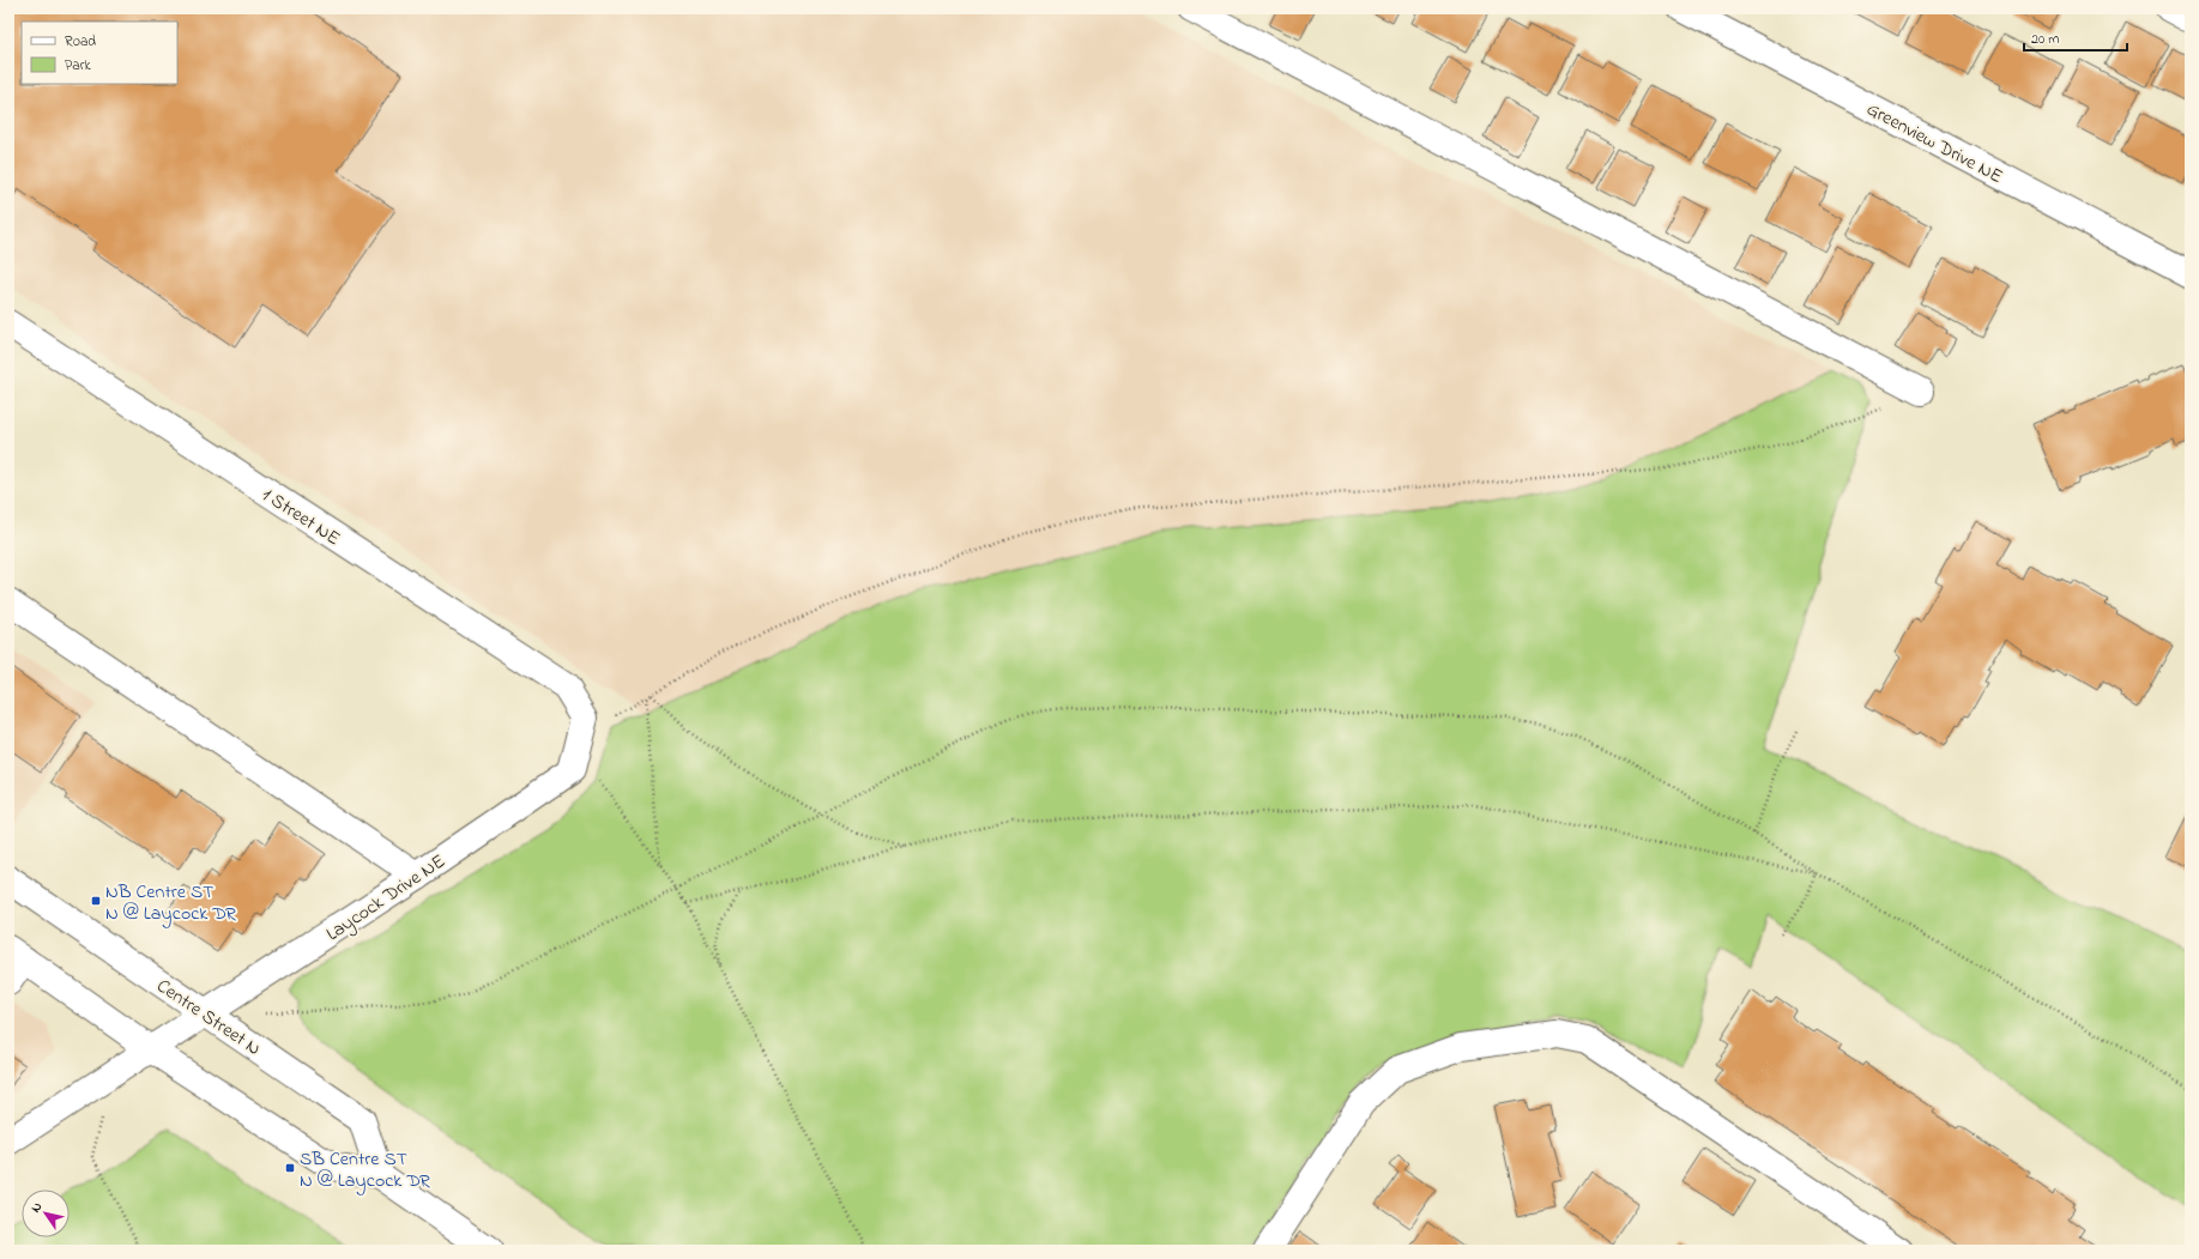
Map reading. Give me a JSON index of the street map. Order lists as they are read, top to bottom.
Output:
{
  "streets": {
    "street": [
      "Greenview Drive NE",
      "1 Street NE",
      "Laycock Drive NE",
      "Centre Street N"
    ]
  },
  "crossings": [
    ["1 Street NE", "Laycock Drive NE"],
    ["Laycock Drive NE", "Centre Street N"]
  ],
  "places": {
    "transit": ["NB Centre ST N @ Laycock DR", "SB Centre ST N @ Laycock DR"]
  },
  "legend": ["Road", "Park"],
  "scale_bar": "20 m",
  "north": "top left"
}
